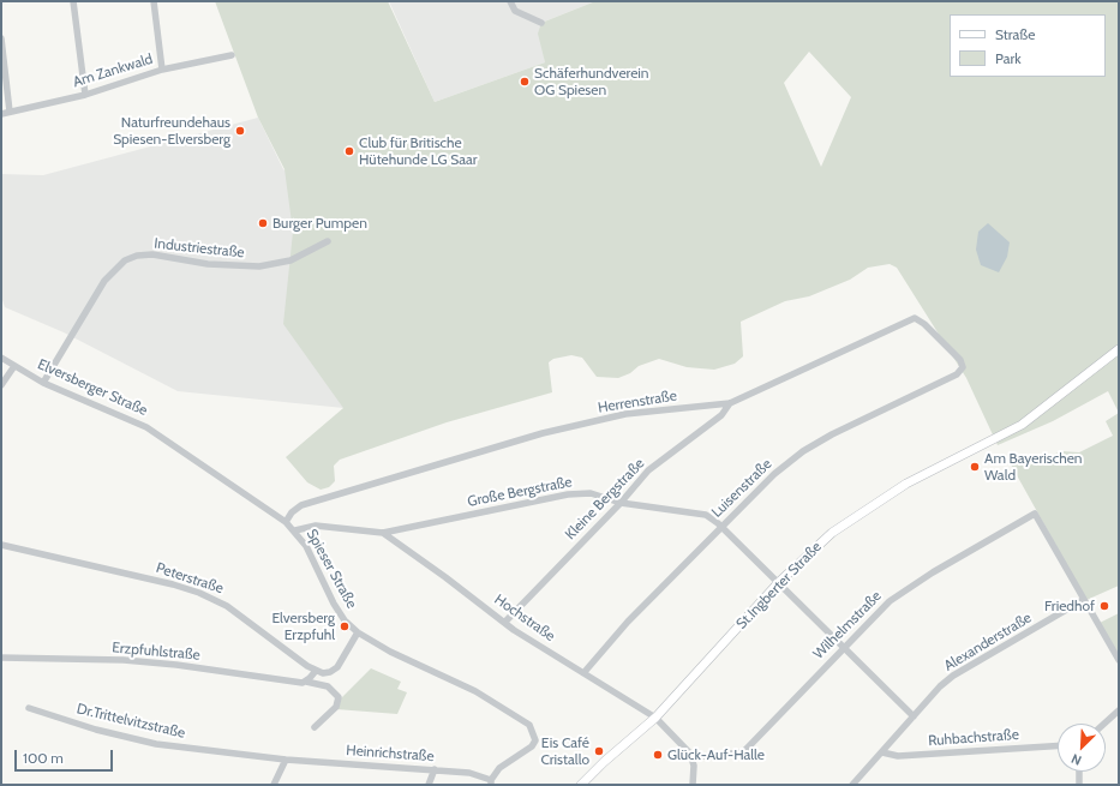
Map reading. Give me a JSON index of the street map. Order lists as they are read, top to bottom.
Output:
{
  "streets": {
    "main road": ["St.Ingberter Straße"],
    "street": [
      "Am Zankwald",
      "Industriestraße",
      "Elversberger Straße",
      "Herrenstraße",
      "Luisenstraße",
      "Große Bergstraße",
      "Kleine Bergstraße",
      "Spieser Straße",
      "Peterstraße",
      "Hochstraße",
      "Wilhelmstraße",
      "Alexanderstraße",
      "Erzpfuhlstraße",
      "Dr.Trittelvitzstraße",
      "Ruhbachstraße",
      "Heinrichstraße"
    ]
  },
  "crossings": [
    ["Industriestraße", "Elversberger Straße"],
    ["Elversberger Straße", "Spieser Straße"],
    ["Herrenstraße", "Luisenstraße"],
    ["Herrenstraße", "Kleine Bergstraße"],
    ["Herrenstraße", "Spieser Straße"],
    ["Luisenstraße", "Große Bergstraße"],
    ["Luisenstraße", "Hochstraße"],
    ["Große Bergstraße", "Kleine Bergstraße"],
    ["Große Bergstraße", "Spieser Straße"],
    ["Große Bergstraße", "St.Ingberter Straße"],
    ["Große Bergstraße", "Hochstraße"],
    ["Große Bergstraße", "Wilhelmstraße"],
    ["Große Bergstraße", "Alexanderstraße"],
    ["Kleine Bergstraße", "Hochstraße"],
    ["Spieser Straße", "Heinrichstraße"],
    ["St.Ingberter Straße", "Hochstraße"],
    ["Hochstraße", "Wilhelmstraße"],
    ["Wilhelmstraße", "Alexanderstraße"],
    ["Alexanderstraße", "Ruhbachstraße"],
    ["Dr.Trittelvitzstraße", "Heinrichstraße"]
  ],
  "places": [
    "Schäferhundverein OG Spiesen",
    "Naturfreundehaus Spiesen-Elversberg",
    "Club für Britische Hütehunde LG Saar",
    "Burger Pumpen",
    "Am Bayerischen Wald",
    "Friedhof",
    "Elversberg Erzpfuhl",
    "Eis Café Cristallo",
    "Glück-Auf-Halle"
  ],
  "legend": ["Straße", "Park"],
  "scale_bar": "100 m",
  "north": "bottom left"
}
